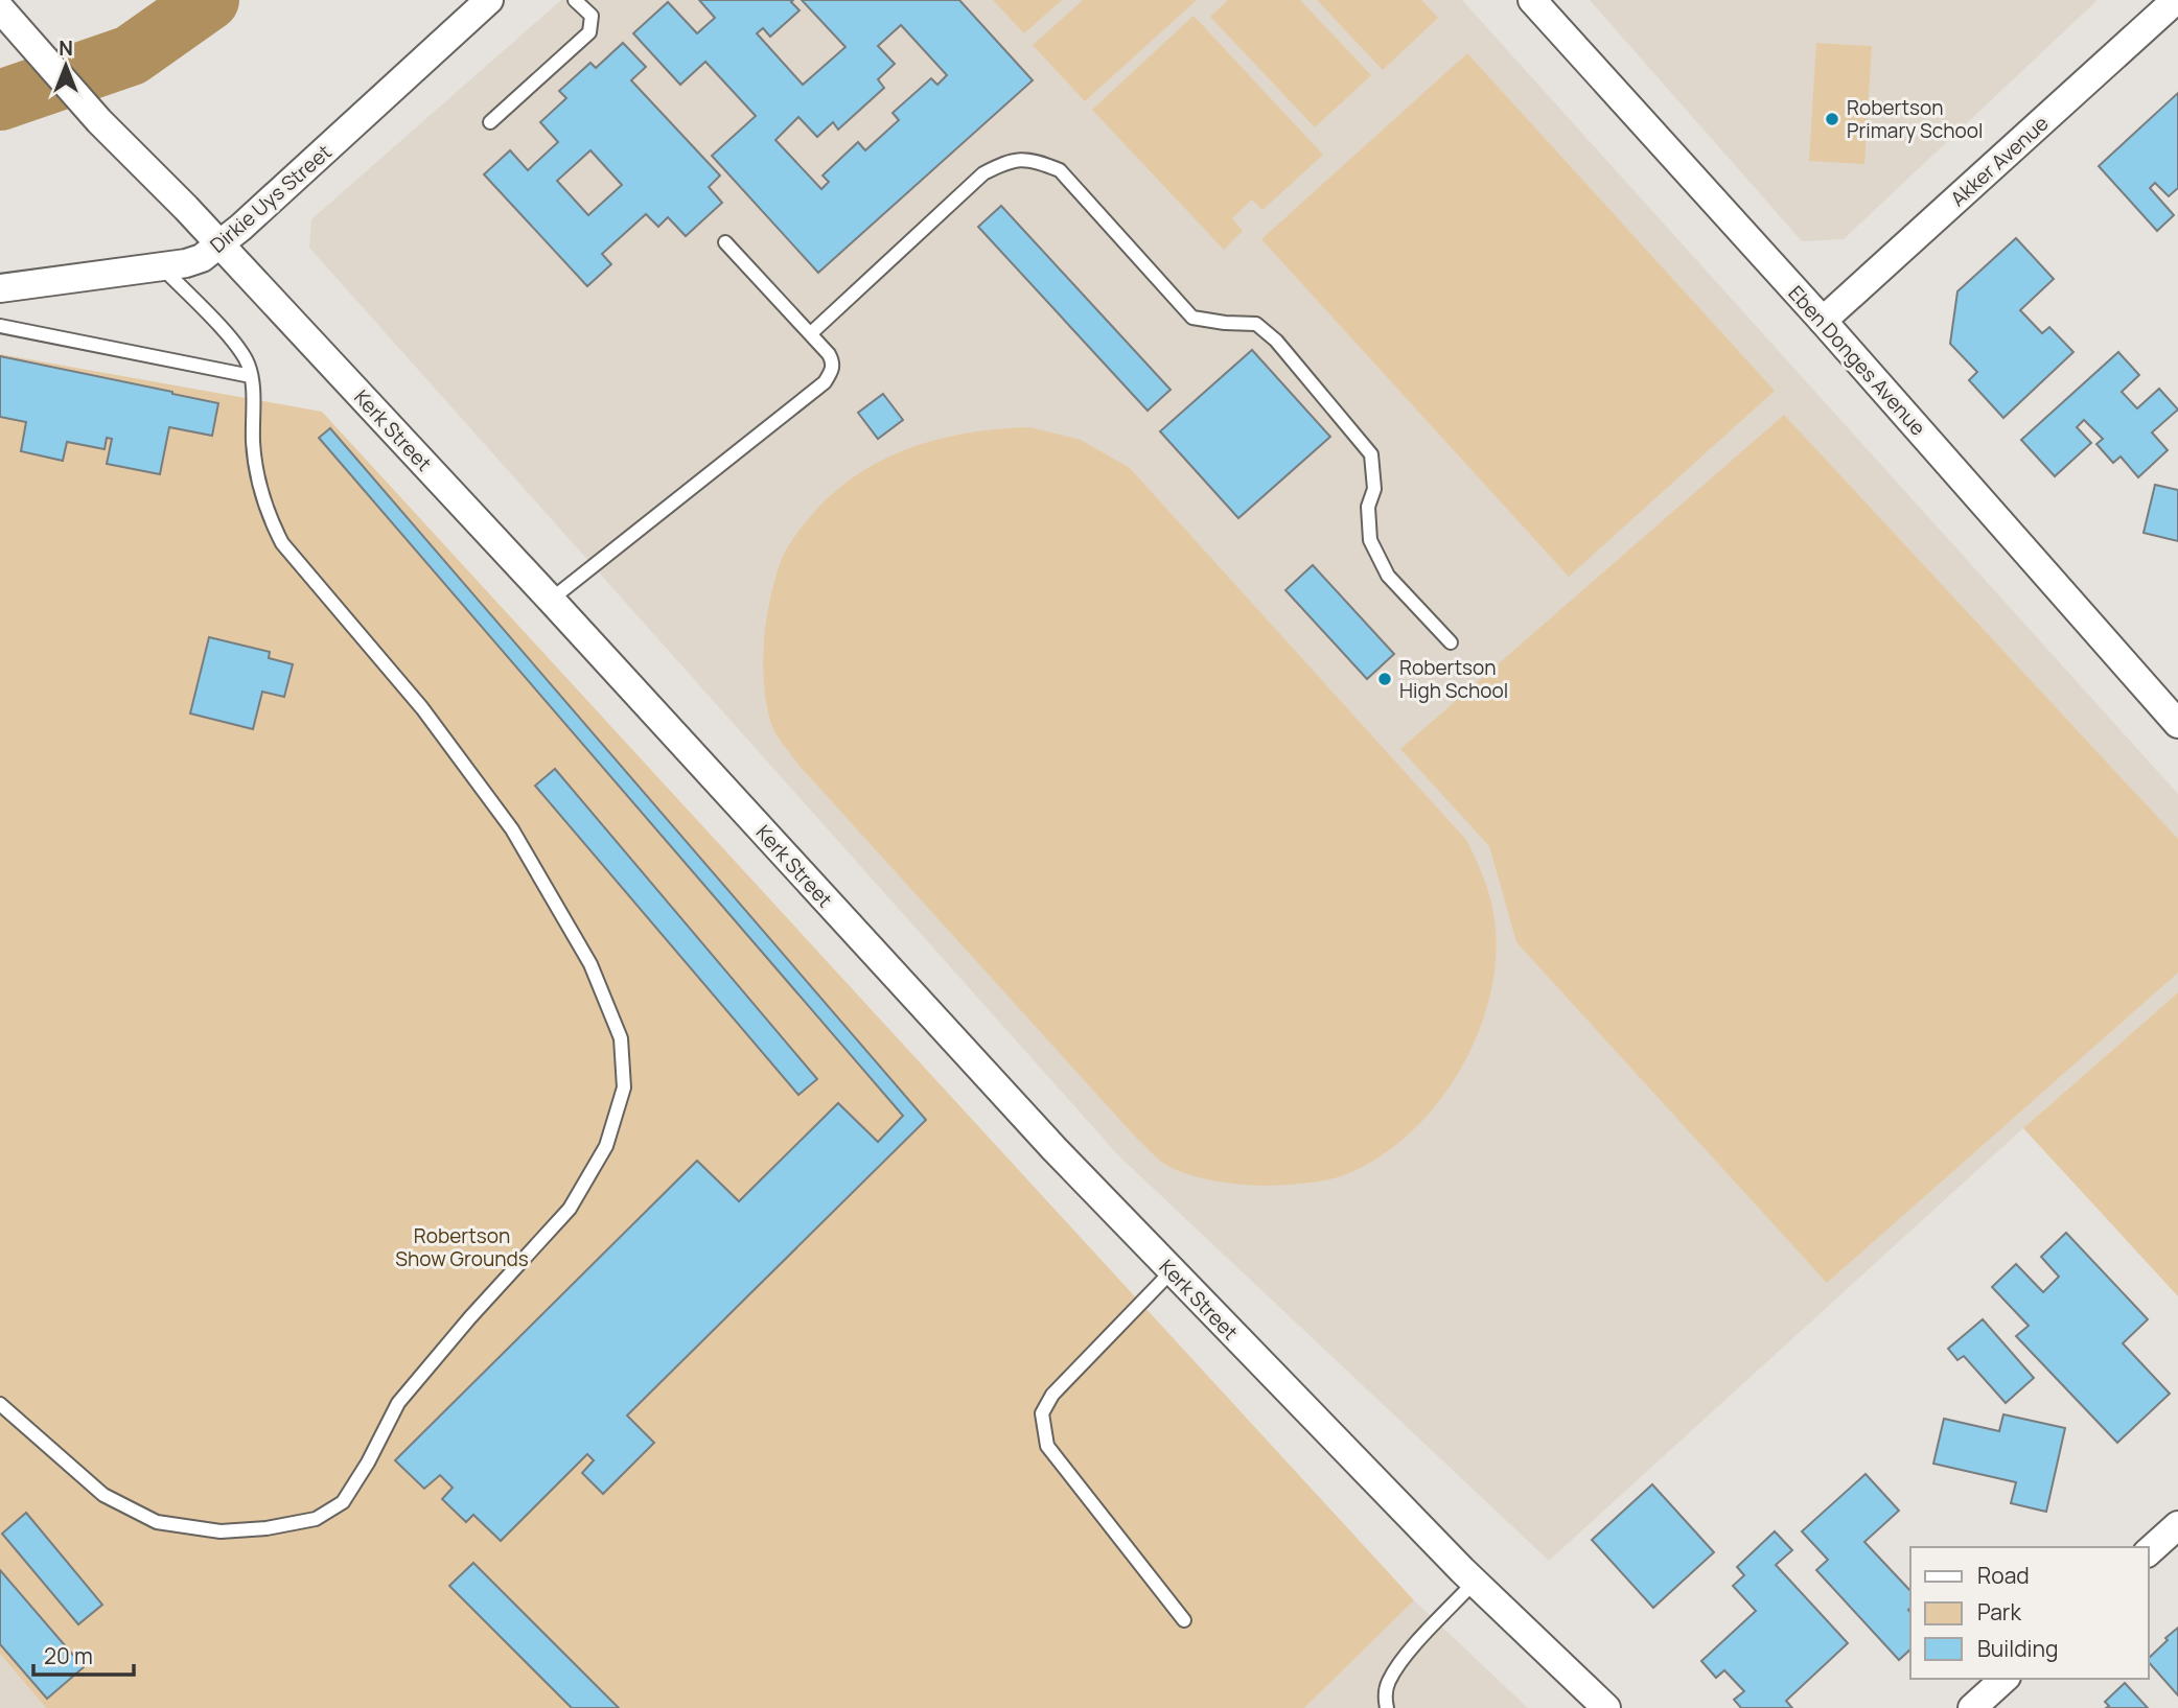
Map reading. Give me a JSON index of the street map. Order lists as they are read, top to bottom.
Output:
{
  "streets": {
    "street": [
      "Akker Avenue",
      "Dirkie Uys Street",
      "Eben Donges Avenue",
      "Kerk Street"
    ]
  },
  "crossings": [
    ["Akker Avenue", "Eben Donges Avenue"],
    ["Dirkie Uys Street", "Kerk Street"]
  ],
  "parks": ["Robertson Show Grounds"],
  "places": ["Robertson Primary School", "Robertson High School"],
  "legend": ["Road", "Park", "Building"],
  "scale_bar": "20 m",
  "north": "top"
}
